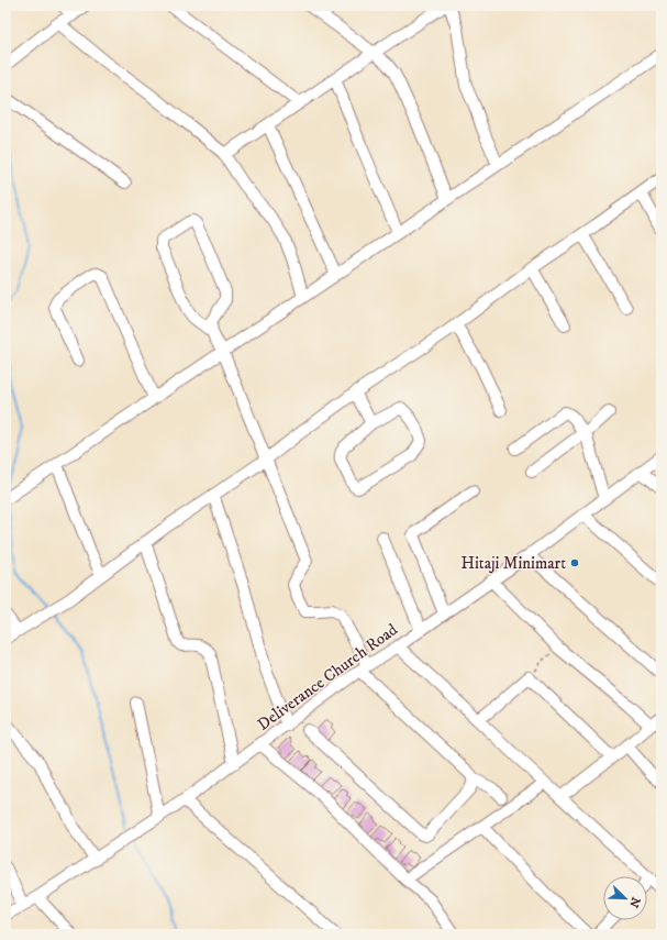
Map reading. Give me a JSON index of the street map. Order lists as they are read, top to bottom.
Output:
{
  "streets": {
    "street": ["Deliverance Church Road"]
  },
  "places": ["Hitaji Minimart"],
  "north": "bottom right"
}
